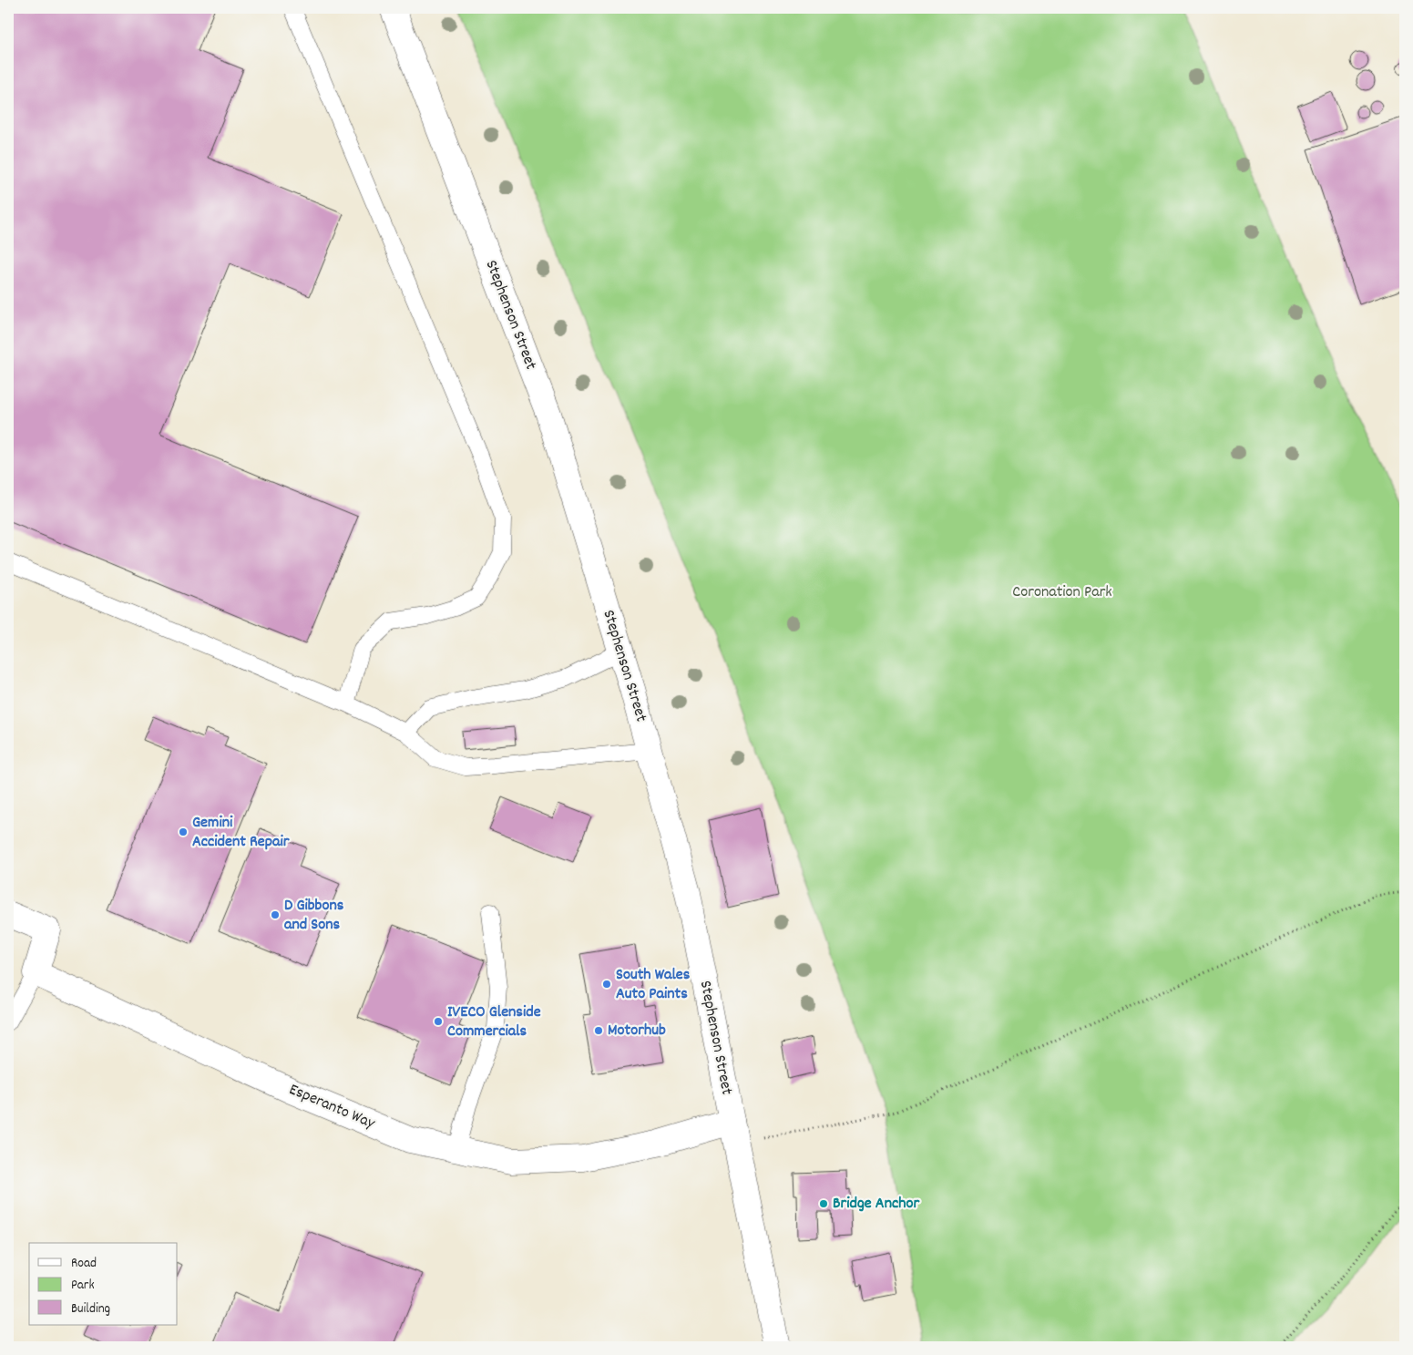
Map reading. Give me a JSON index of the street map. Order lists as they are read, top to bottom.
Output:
{
  "streets": {
    "street": ["Stephenson Street", "Esperanto Way"]
  },
  "crossings": [
    ["Stephenson Street", "Esperanto Way"]
  ],
  "parks": ["Coronation Park"],
  "places": [
    "Gemini Accident Repair",
    "D Gibbons and Sons",
    "South Wales Auto Paints",
    "IVECO Glenside Commercials",
    "Motorhub",
    "Bridge Anchor"
  ],
  "legend": ["Road", "Park", "Building"]
}
